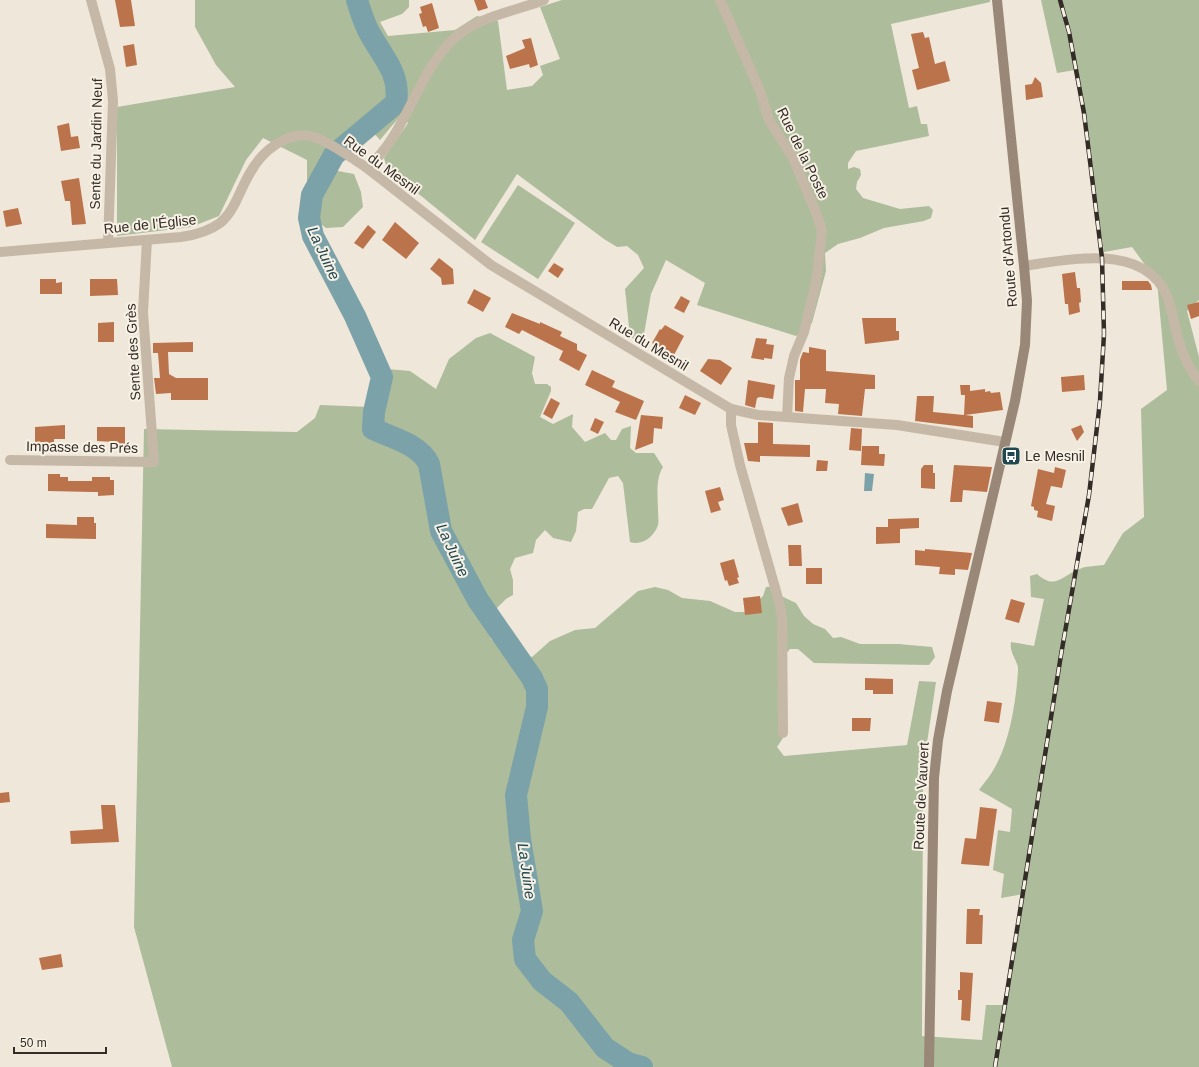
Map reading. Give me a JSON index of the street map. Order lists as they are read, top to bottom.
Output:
{
  "streets": {
    "main road": ["Route d'Artondu", "Route de Vauvert"],
    "street": [
      "Sente du Jardin Neuf",
      "Rue de la Poste",
      "Rue du Mesnil",
      "Rue de l'Église",
      "Sente des Grès",
      "Impasse des Prés"
    ]
  },
  "crossings": [
    ["Sente du Jardin Neuf", "Rue de l'Église"],
    ["Rue de la Poste", "Rue du Mesnil"],
    ["Rue du Mesnil", "Rue de l'Église"],
    ["Rue du Mesnil", "Route d'Artondu"],
    ["Rue de l'Église", "Sente des Grès"],
    ["Route d'Artondu", "Route de Vauvert"],
    ["Sente des Grès", "Impasse des Prés"]
  ],
  "water": ["La Juine"],
  "places": {
    "bus stop": ["Le Mesnil"]
  },
  "scale_bar": "50 m"
}
